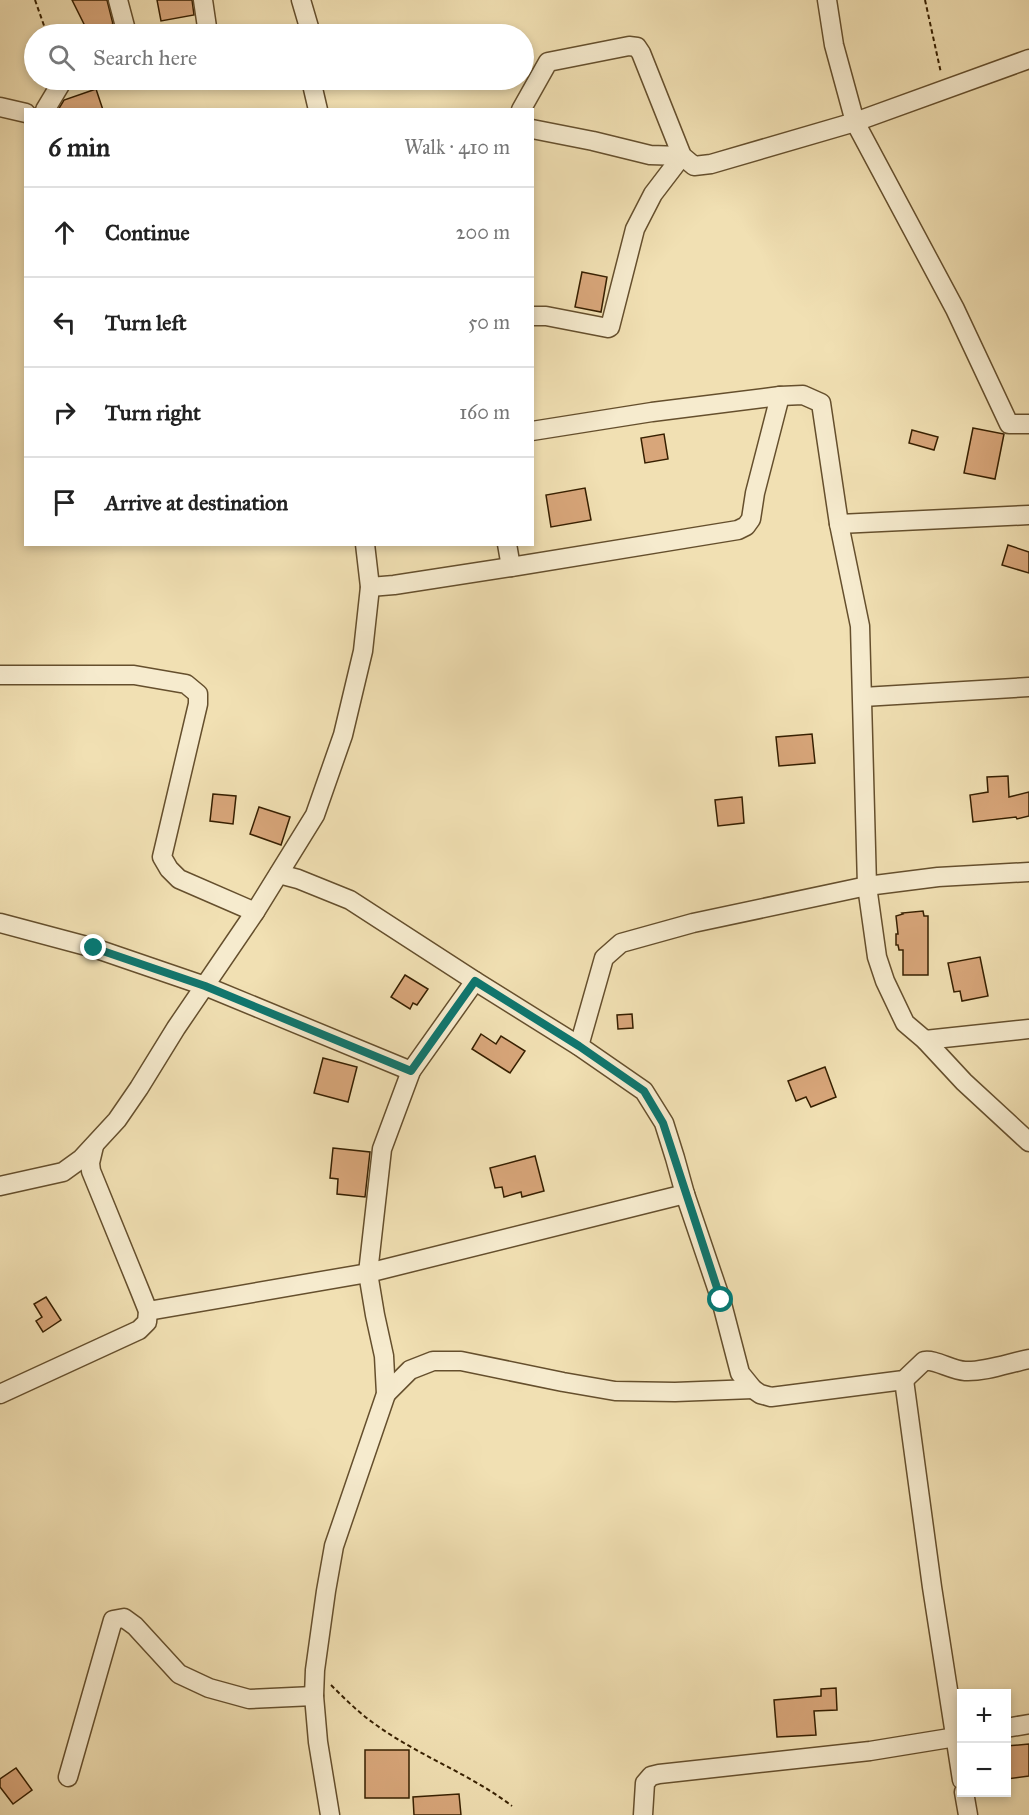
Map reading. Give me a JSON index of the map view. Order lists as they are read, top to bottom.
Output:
{
  "page": {
    "search": "Search here",
    "heading": ["6 min", "Walk · 410 m"],
    "list": [
      ["Continue", "200 m"],
      ["Turn left", "50 m"],
      ["Turn right", "160 m"],
      "Arrive at destination"
    ],
    "map_buttons": ["+", "−"]
  }
}
